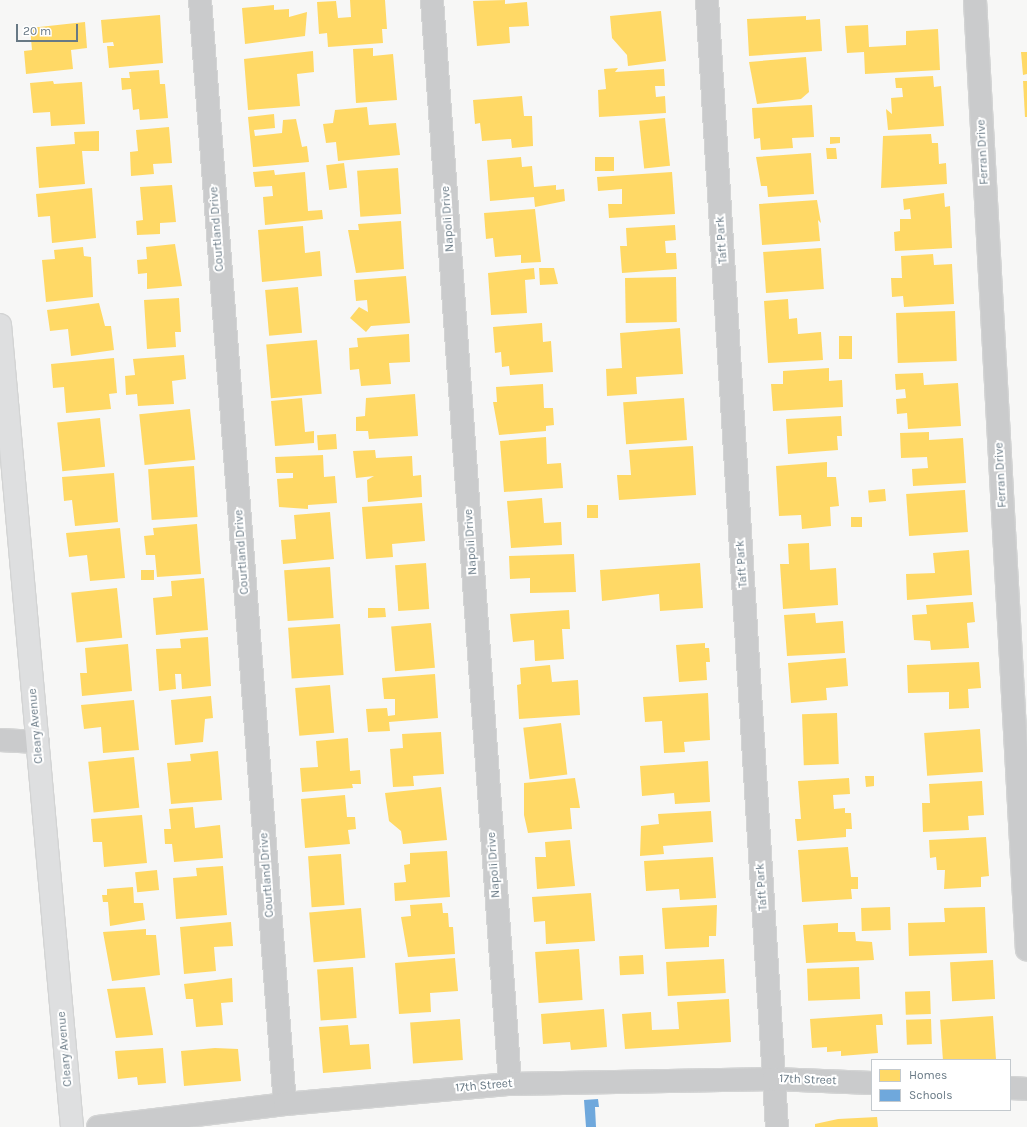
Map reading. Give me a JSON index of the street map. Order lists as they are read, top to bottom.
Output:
{
  "streets": {
    "street": [
      "Ferran Drive",
      "Napoli Drive",
      "Courtland Drive",
      "Taft Park",
      "Cleary Avenue",
      "17th Street"
    ]
  },
  "crossings": [
    ["Napoli Drive", "17th Street"],
    ["Courtland Drive", "17th Street"],
    ["Taft Park", "17th Street"]
  ],
  "legend": ["Homes", "Schools"],
  "scale_bar": "20 m"
}
